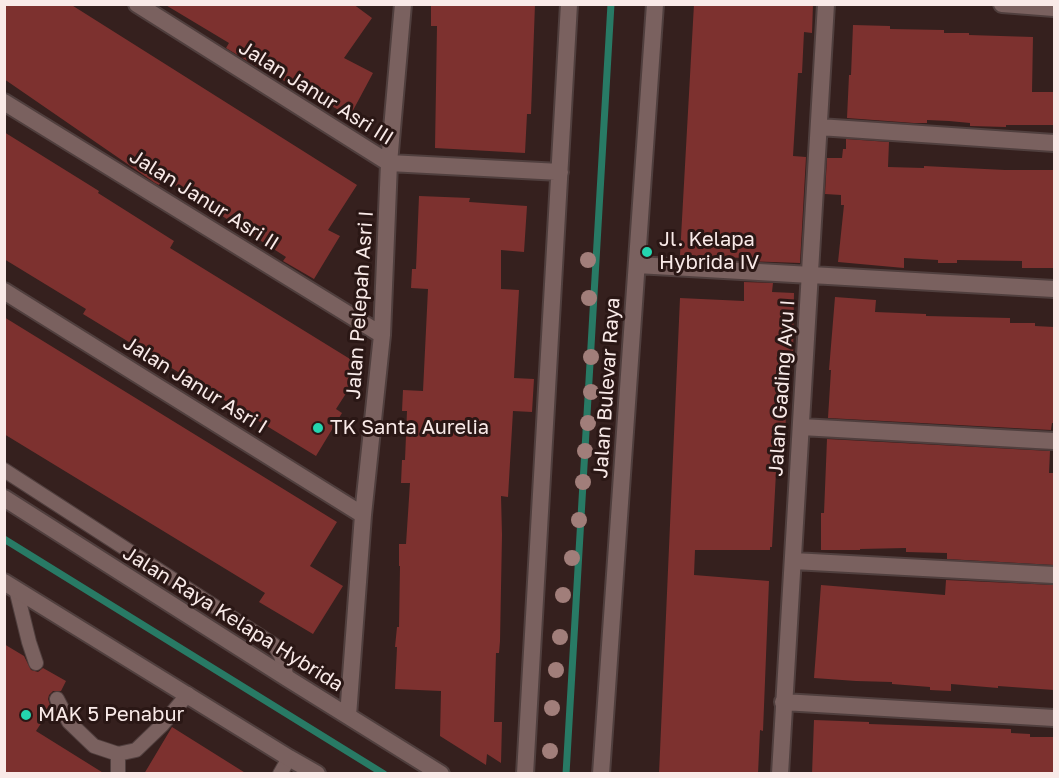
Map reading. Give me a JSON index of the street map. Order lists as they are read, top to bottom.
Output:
{
  "streets": {
    "street": [
      "Jalan Janur Asri III",
      "Jalan Janur Asri II",
      "Jalan Pelepah Asri I",
      "Jalan Janur Asri I",
      "Jalan Bulevar Raya",
      "Jalan Gading Ayu I",
      "Jalan Raya Kelapa Hybrida"
    ]
  },
  "crossings": [
    ["Jalan Janur Asri III", "Jalan Pelepah Asri I"],
    ["Jalan Janur Asri II", "Jalan Pelepah Asri I"],
    ["Jalan Pelepah Asri I", "Jalan Janur Asri I"],
    ["Jalan Pelepah Asri I", "Jalan Raya Kelapa Hybrida"]
  ],
  "places": ["Jl. Kelapa Hybrida IV", "TK Santa Aurelia", "MAK 5 Penabur"]
}
